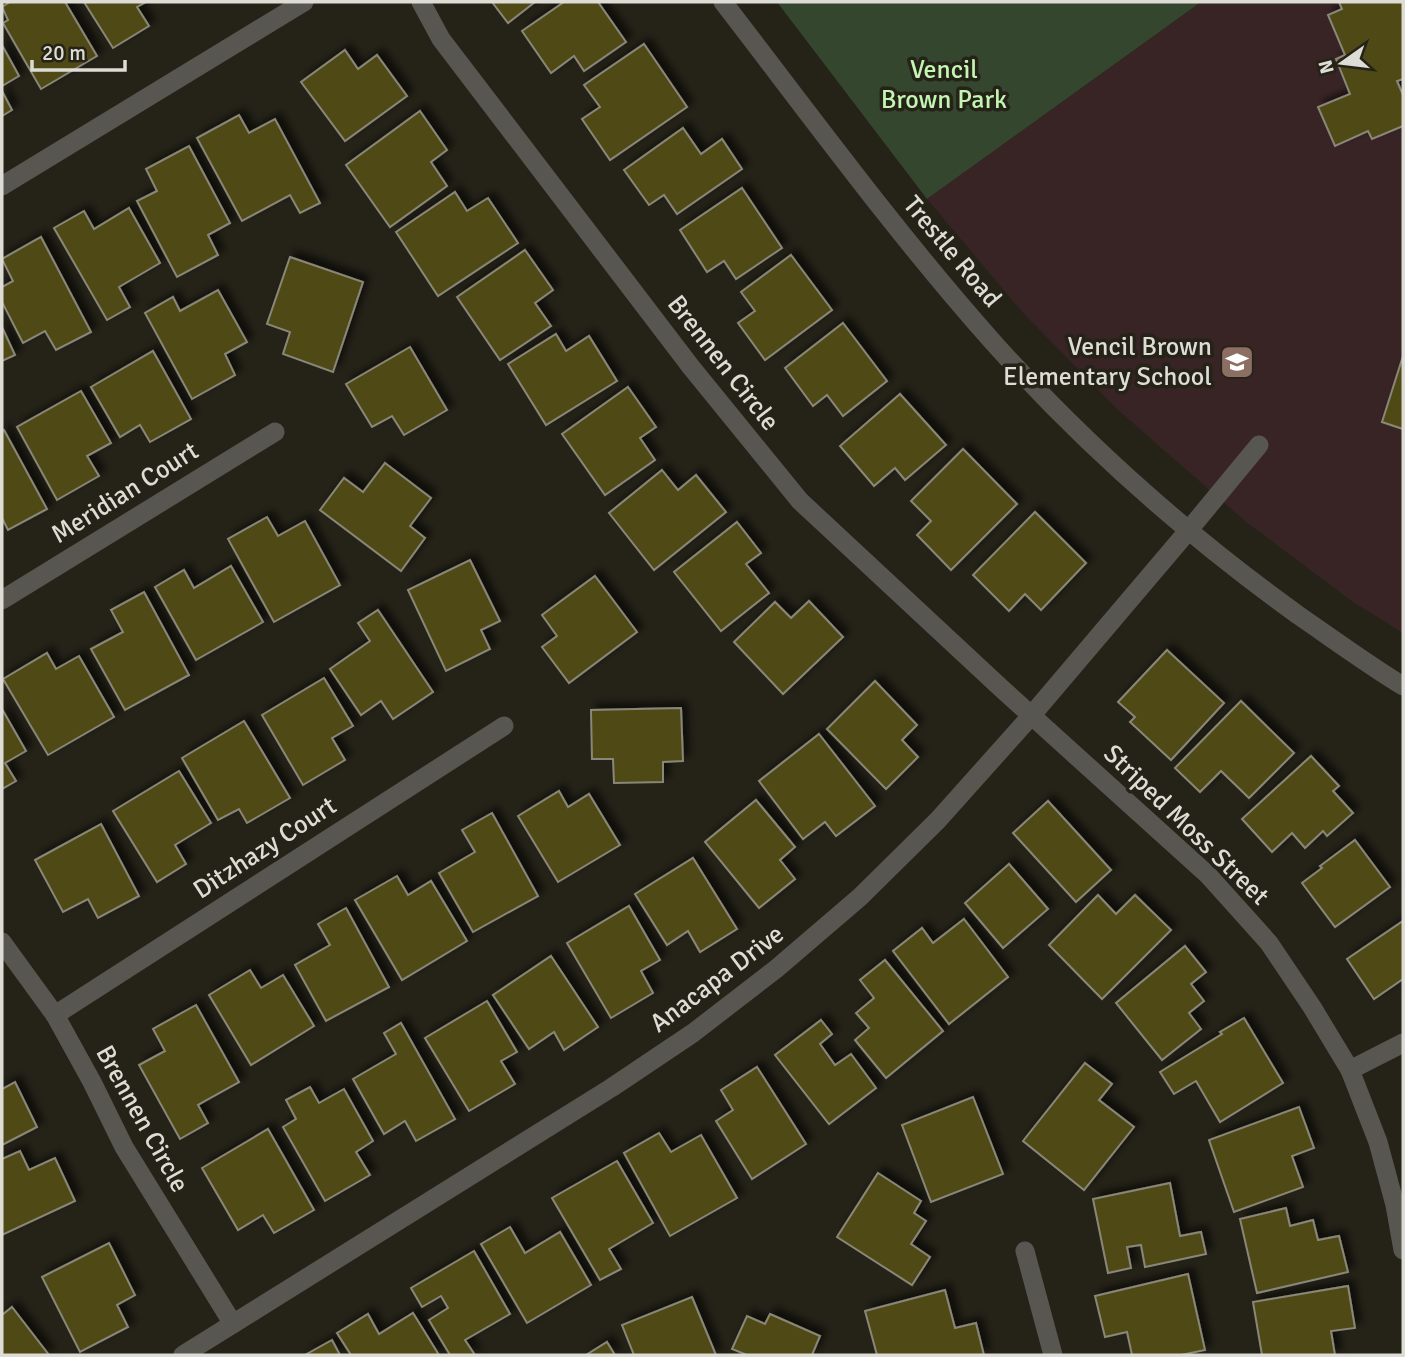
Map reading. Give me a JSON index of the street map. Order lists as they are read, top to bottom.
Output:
{
  "streets": {
    "street": [
      "Trestle Road",
      "Brennen Circle",
      "Meridian Court",
      "Striped Moss Street",
      "Ditzhazy Court",
      "Anacapa Drive"
    ]
  },
  "crossings": [
    ["Trestle Road", "Anacapa Drive"],
    ["Brennen Circle", "Striped Moss Street"],
    ["Brennen Circle", "Ditzhazy Court"],
    ["Brennen Circle", "Anacapa Drive"],
    ["Striped Moss Street", "Anacapa Drive"]
  ],
  "parks": ["Vencil Brown Park"],
  "places": {
    "school or university": ["Vencil Brown Elementary School"]
  },
  "scale_bar": "20 m",
  "north": "left"
}
